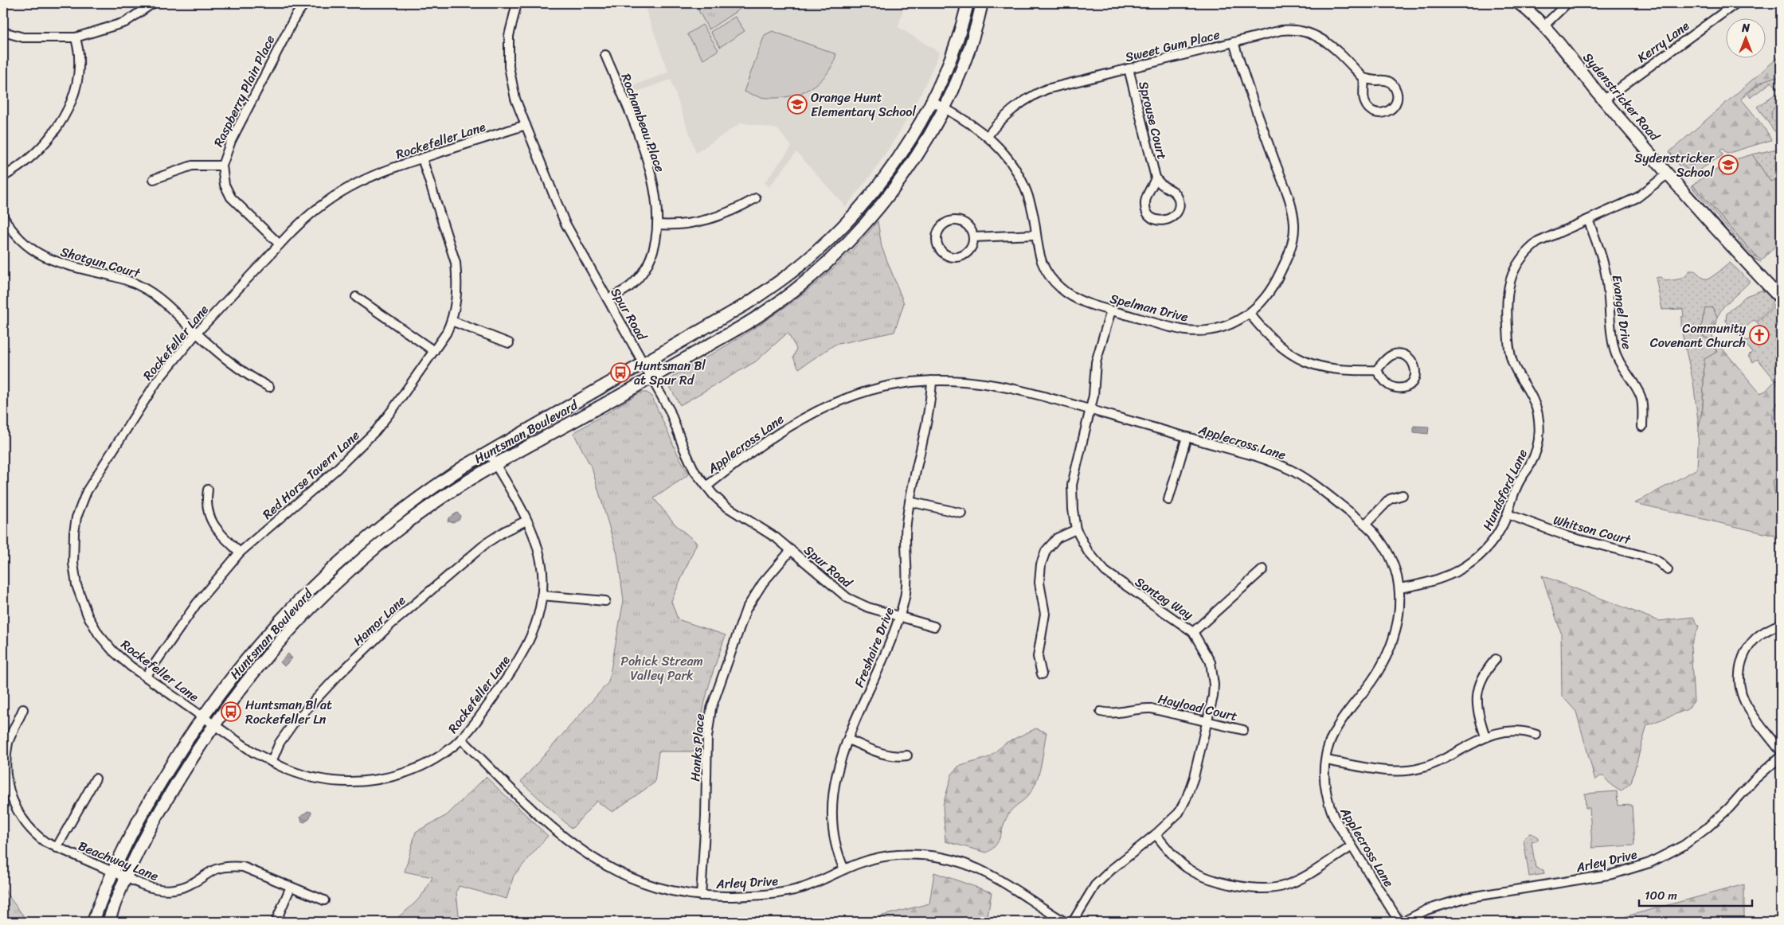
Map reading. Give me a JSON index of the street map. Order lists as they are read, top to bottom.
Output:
{
  "streets": {
    "street": [
      "Kerry Lane",
      "Sweet Gum Place",
      "Raspberry Plain Place",
      "Sydenstricker Road",
      "Sprouse Court",
      "Rochambeau Place",
      "Rockefeller Lane",
      "Shotgun Court",
      "Spelman Drive",
      "Evangel Drive",
      "Spur Road",
      "Huntsman Boulevard",
      "Applecross Lane",
      "Red Horse Tavern Lane",
      "Hundsford Lane",
      "Whitson Court",
      "Sontag Way",
      "Hamor Lane",
      "Freshaire Drive",
      "Hayload Court",
      "Hanks Place",
      "Beachway Lane",
      "Arley Drive"
    ]
  },
  "crossings": [
    ["Kerry Lane", "Sydenstricker Road"],
    ["Sweet Gum Place", "Sprouse Court"],
    ["Sweet Gum Place", "Spelman Drive"],
    ["Raspberry Plain Place", "Rockefeller Lane"],
    ["Sydenstricker Road", "Hundsford Lane"],
    ["Rochambeau Place", "Spur Road"],
    ["Rockefeller Lane", "Shotgun Court"],
    ["Rockefeller Lane", "Spur Road"],
    ["Rockefeller Lane", "Huntsman Boulevard"],
    ["Rockefeller Lane", "Red Horse Tavern Lane"],
    ["Rockefeller Lane", "Hamor Lane"],
    ["Rockefeller Lane", "Arley Drive"],
    ["Spelman Drive", "Huntsman Boulevard"],
    ["Spelman Drive", "Sontag Way"],
    ["Evangel Drive", "Hundsford Lane"],
    ["Spur Road", "Huntsman Boulevard"],
    ["Spur Road", "Applecross Lane"],
    ["Spur Road", "Freshaire Drive"],
    ["Spur Road", "Hanks Place"],
    ["Huntsman Boulevard", "Beachway Lane"],
    ["Applecross Lane", "Hundsford Lane"],
    ["Applecross Lane", "Sontag Way"],
    ["Applecross Lane", "Freshaire Drive"],
    ["Hundsford Lane", "Whitson Court"],
    ["Sontag Way", "Hayload Court"],
    ["Freshaire Drive", "Arley Drive"],
    ["Hanks Place", "Arley Drive"]
  ],
  "parks": ["Pohick Stream Valley Park"],
  "places": {
    "school or university": ["Orange Hunt Elementary School", "Sydenstricker School"],
    "church": ["Community Covenant Church"],
    "bus stop": ["Huntsman Bl at Spur Rd", "Huntsman Bl at Rockefeller Ln"]
  },
  "scale_bar": "100 m",
  "north": "top"
}
